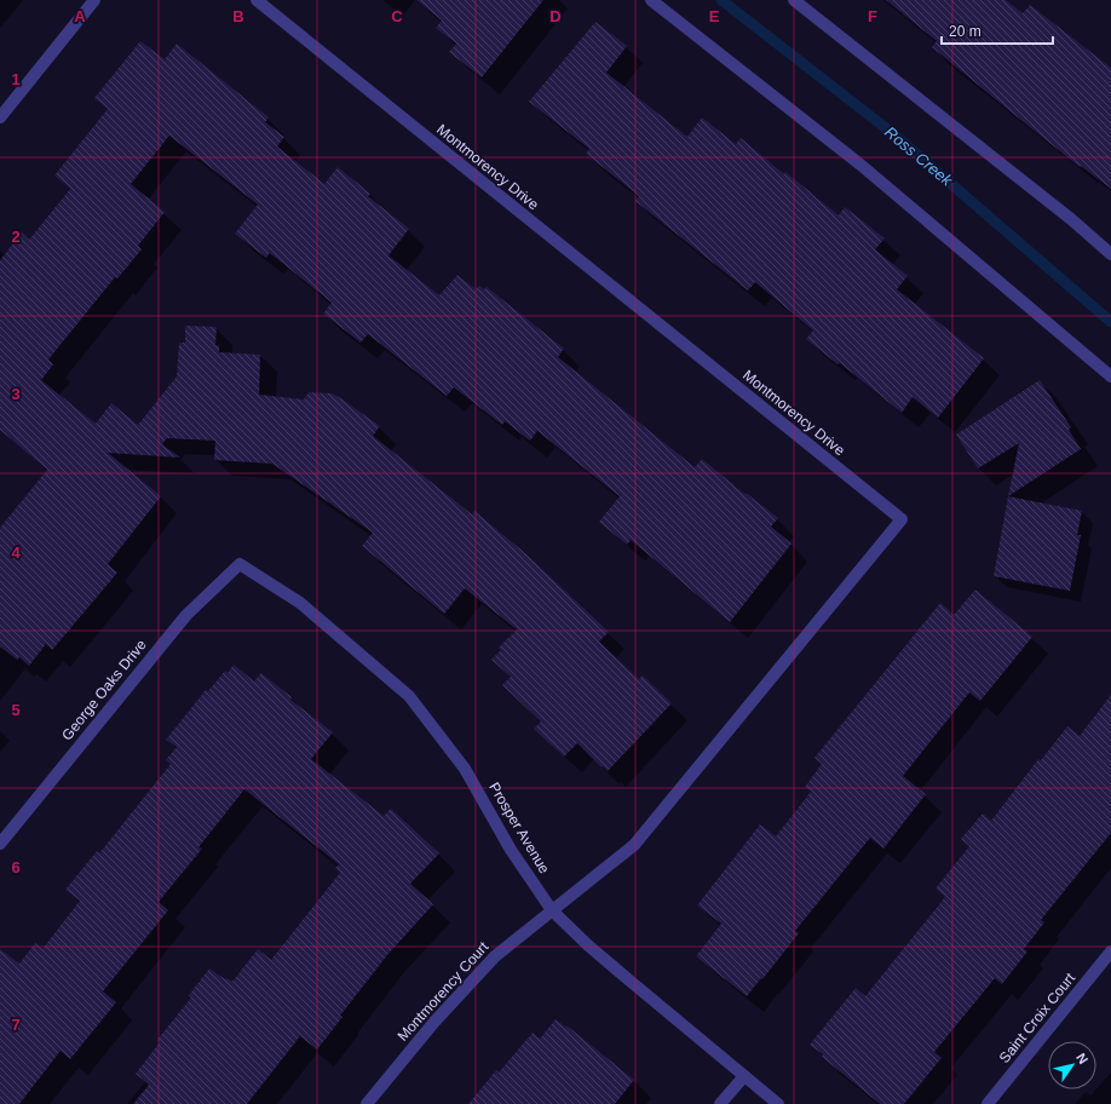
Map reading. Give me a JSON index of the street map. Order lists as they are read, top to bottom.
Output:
{
  "streets": {
    "street": [
      "Montmorency Drive",
      "George Oaks Drive",
      "Prosper Avenue",
      "Montmorency Court",
      "Saint Croix Court"
    ]
  },
  "crossings": [
    ["Montmorency Drive", "Prosper Avenue"],
    ["Montmorency Drive", "Montmorency Court"],
    ["George Oaks Drive", "Prosper Avenue"],
    ["Prosper Avenue", "Montmorency Court"]
  ],
  "water": ["Ross Creek"],
  "scale_bar": "20 m",
  "north": "top right",
  "grid": {
    "columns": [
      "A",
      "B",
      "C",
      "D",
      "E",
      "F"
    ],
    "rows": [
      "1",
      "2",
      "3",
      "4",
      "5",
      "6",
      "7"
    ]
  }
}
